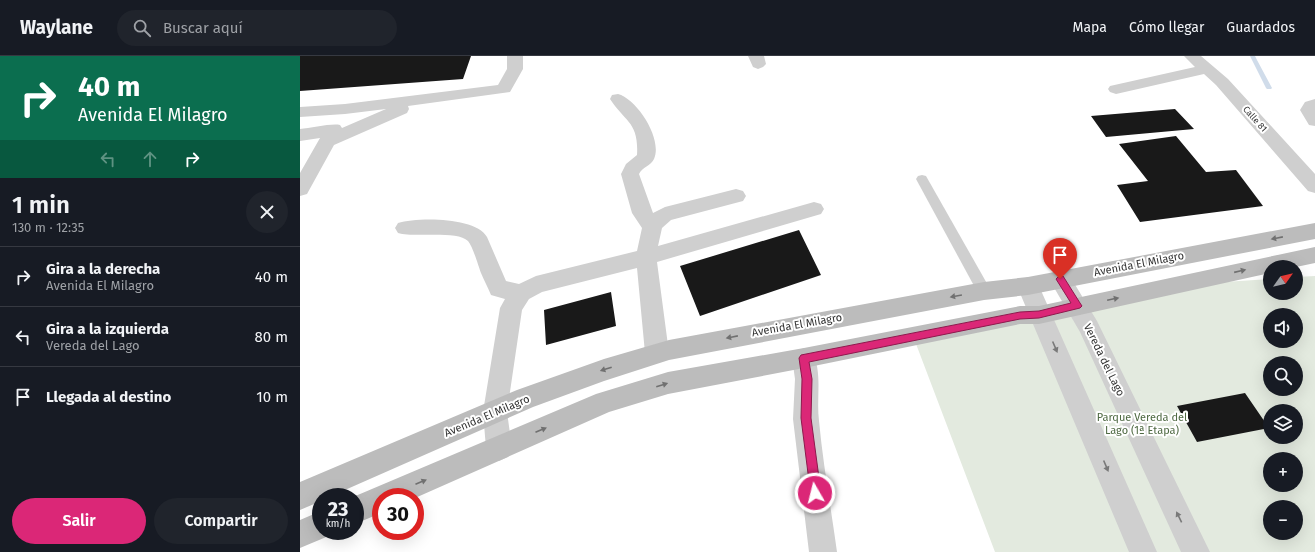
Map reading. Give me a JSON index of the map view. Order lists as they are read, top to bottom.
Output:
{
  "streets": {
    "main road": ["Avenida El Milagro"],
    "street": ["Calle 81", "Vereda del Lago"]
  },
  "crossings": [
    ["Avenida El Milagro", "Vereda del Lago"]
  ],
  "parks": ["Parque Vereda del Lago (1ª Etapa)"],
  "north": "top right",
  "page": {
    "header": "Waylane",
    "search": "Buscar aquí",
    "nav": ["Mapa", "Cómo llegar", "Guardados"],
    "turn": ["40 m", "Avenida El Milagro"],
    "heading": ["1 min", "130 m · 12:35"],
    "list": [
      {
        "name": "Gira a la derecha",
        "note": "Avenida El Milagro",
        "value": "40 m"
      },
      {
        "name": "Gira a la izquierda",
        "note": "Vereda del Lago",
        "value": "80 m"
      },
      {
        "name": "Llegada al destino",
        "value": "10 m"
      }
    ],
    "map_buttons": ["+", "−"],
    "speed": "23 km/h",
    "limit": "30",
    "buttons": ["Salir", "Compartir"]
  }
}
